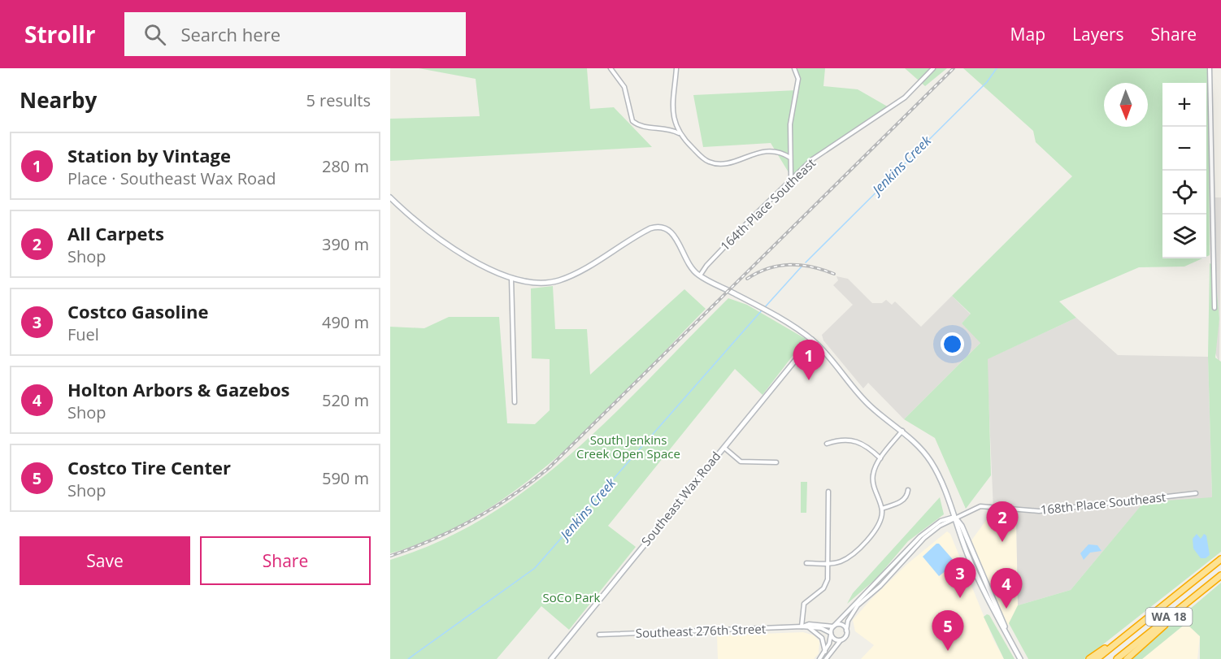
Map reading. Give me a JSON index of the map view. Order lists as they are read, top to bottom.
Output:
{
  "streets": {
    "highway": ["WA 18"],
    "street": [
      "164th Place Southeast",
      "Southeast Wax Road",
      "168th Place Southeast",
      "Southeast 276th Street"
    ]
  },
  "crossings": [
    ["168th Place Southeast", "Southeast 276th Street"]
  ],
  "water": ["Jenkins Creek"],
  "parks": ["South Jenkins Creek Open Space", "SoCo Park"],
  "north": "bottom",
  "page": {
    "header": "Strollr",
    "search": "Search here",
    "nav": ["Map", "Layers", "Share"],
    "heading": ["Nearby", "5 results"],
    "map_buttons": ["+", "−"],
    "list": [
      {
        "mark": "1",
        "name": "Station by Vintage",
        "note": "Place · Southeast Wax Road",
        "value": "280 m"
      },
      {
        "mark": "2",
        "name": "All Carpets",
        "note": "Shop",
        "value": "390 m"
      },
      {
        "mark": "3",
        "name": "Costco Gasoline",
        "note": "Fuel",
        "value": "490 m"
      },
      {
        "mark": "4",
        "name": "Holton Arbors & Gazebos",
        "note": "Shop",
        "value": "520 m"
      },
      {
        "mark": "5",
        "name": "Costco Tire Center",
        "note": "Shop",
        "value": "590 m"
      }
    ],
    "pins": [
      "1",
      "2",
      "3",
      "4",
      "5"
    ],
    "buttons": ["Save", "Share"]
  }
}
